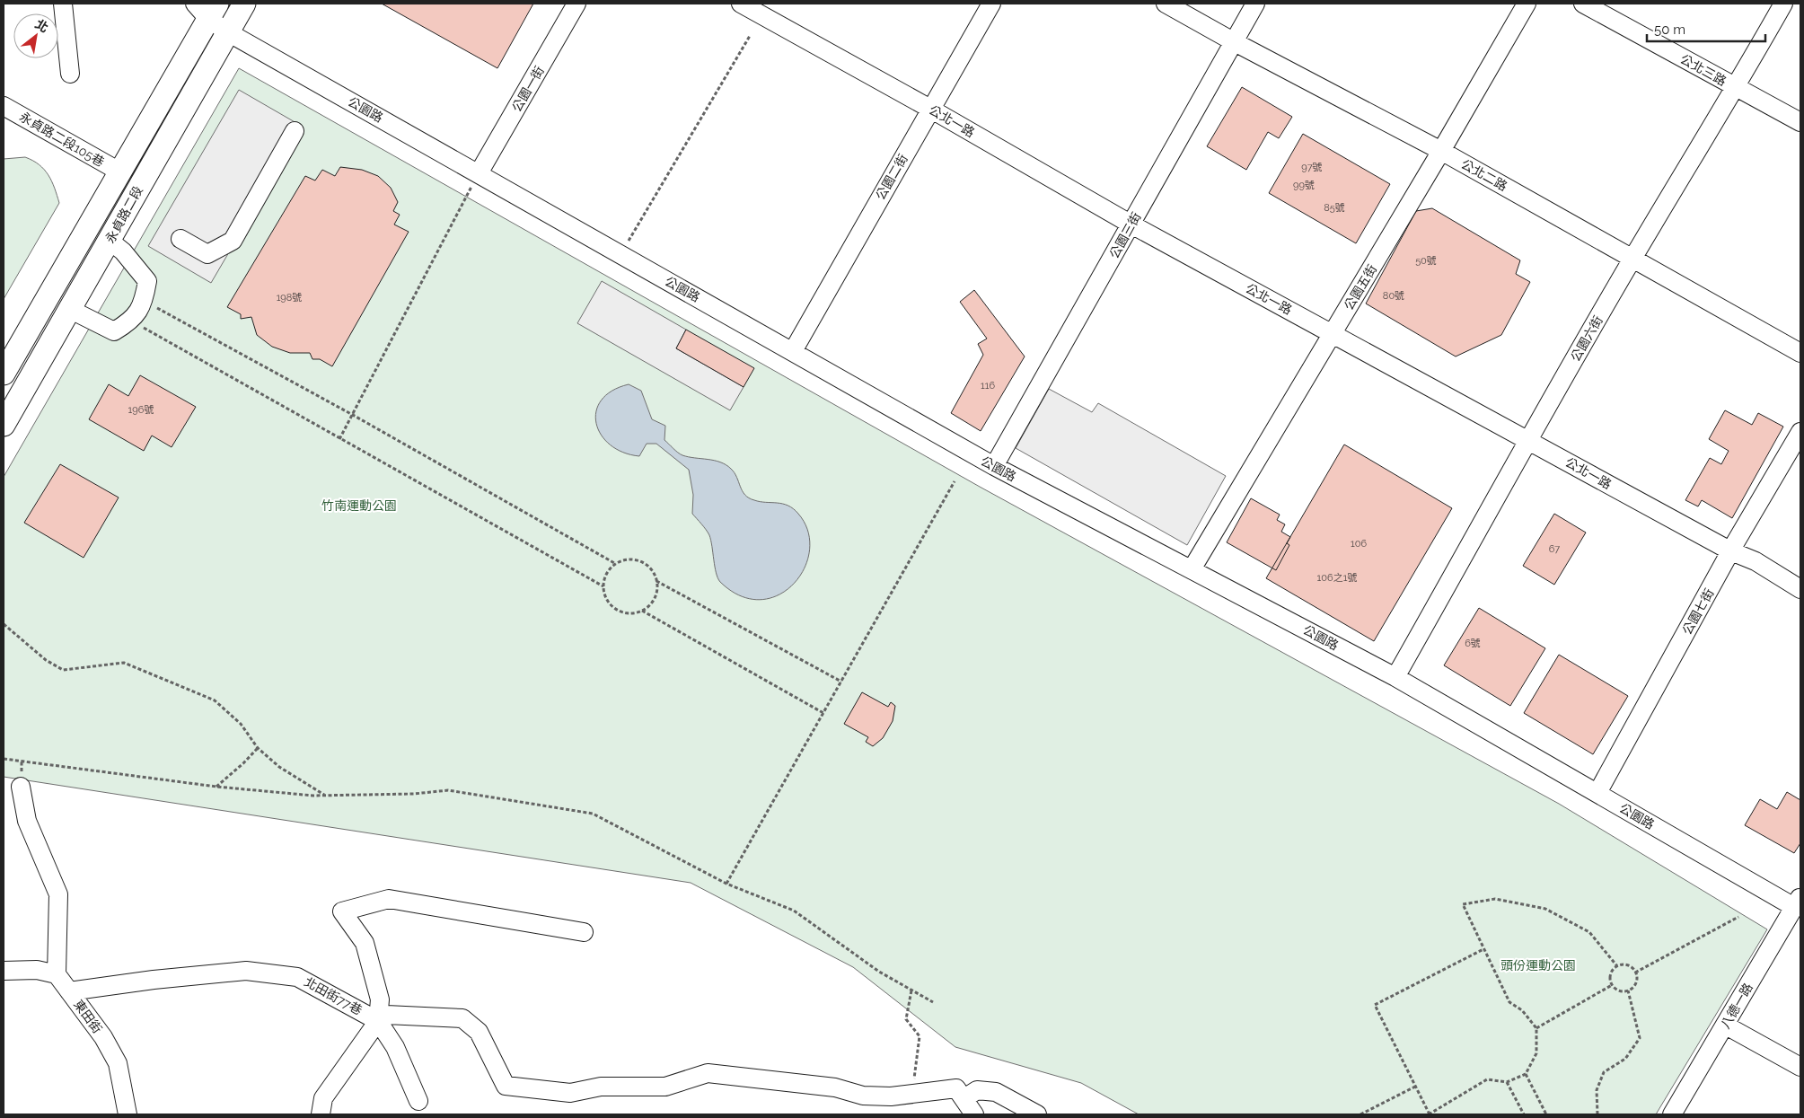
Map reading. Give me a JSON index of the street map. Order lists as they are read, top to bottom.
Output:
{
  "streets": {
    "main road": ["永貞路二段"],
    "street": [
      "公北三路",
      "公園一街",
      "公園路",
      "公北一路",
      "永貞路二段105巷",
      "公北二路",
      "公園二街",
      "公園三街",
      "公園五街",
      "公園六街",
      "公園七街",
      "北田街77巷",
      "八德一路",
      "東田街"
    ]
  },
  "crossings": [
    ["公北三路", "公園六街"],
    ["公園一街", "公園路"],
    ["公園路", "公園二街"],
    ["公園路", "永貞路二段"],
    ["公園路", "公園三街"],
    ["公園路", "公園五街"],
    ["公園路", "公園六街"],
    ["公園路", "公園七街"],
    ["公園路", "八德一路"],
    ["公北一路", "公園二街"],
    ["公北一路", "公園三街"],
    ["公北一路", "公園五街"],
    ["公北一路", "公園六街"],
    ["公北一路", "公園七街"],
    ["永貞路二段105巷", "永貞路二段"],
    ["公北二路", "公園三街"],
    ["公北二路", "公園五街"],
    ["公北二路", "公園六街"],
    ["北田街77巷", "東田街"]
  ],
  "parks": ["竹南運動公園", "頭份運動公園"],
  "house_numbers": [
    "97號",
    "99號",
    "85號",
    "50號",
    "80號",
    "198號",
    "116",
    "196號",
    "106",
    "67",
    "106之1號",
    "6號"
  ],
  "scale_bar": "50 m",
  "north": "top right"
}
